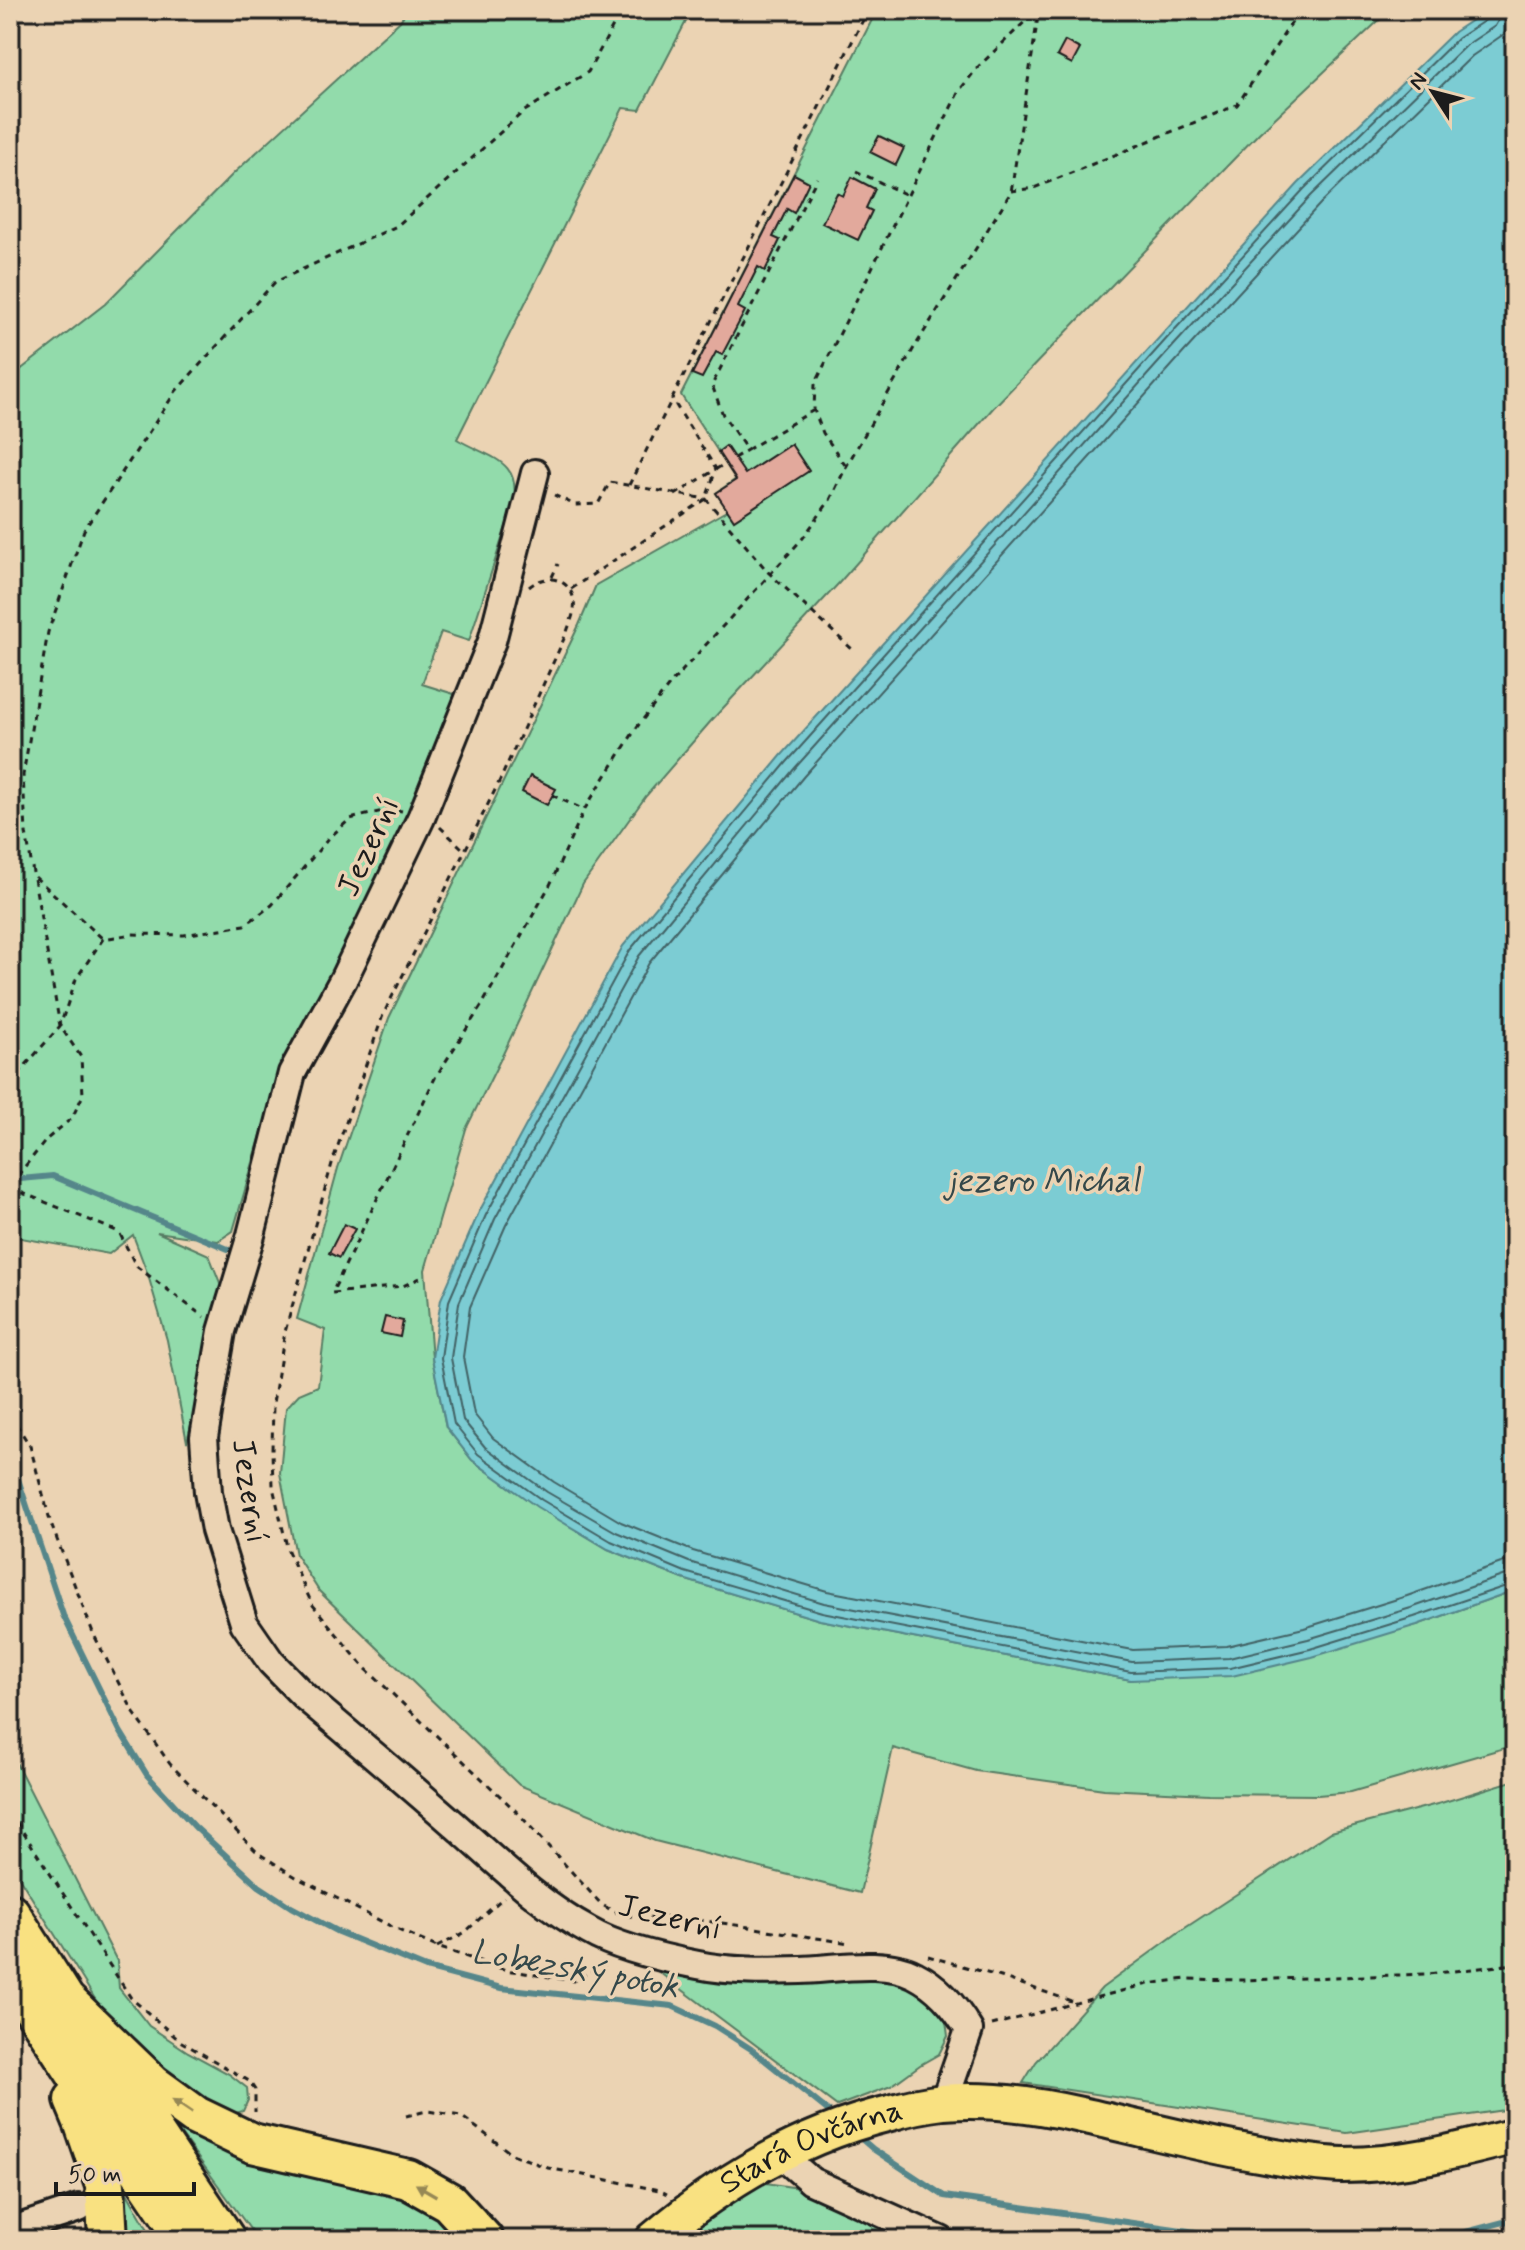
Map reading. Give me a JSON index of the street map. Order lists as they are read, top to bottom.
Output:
{
  "streets": {
    "main road": ["Stará Ovčárna"],
    "street": ["Jezerní"]
  },
  "water": ["jezero Michal", "Lobezský potok"],
  "scale_bar": "50 m",
  "north": "top left"
}
